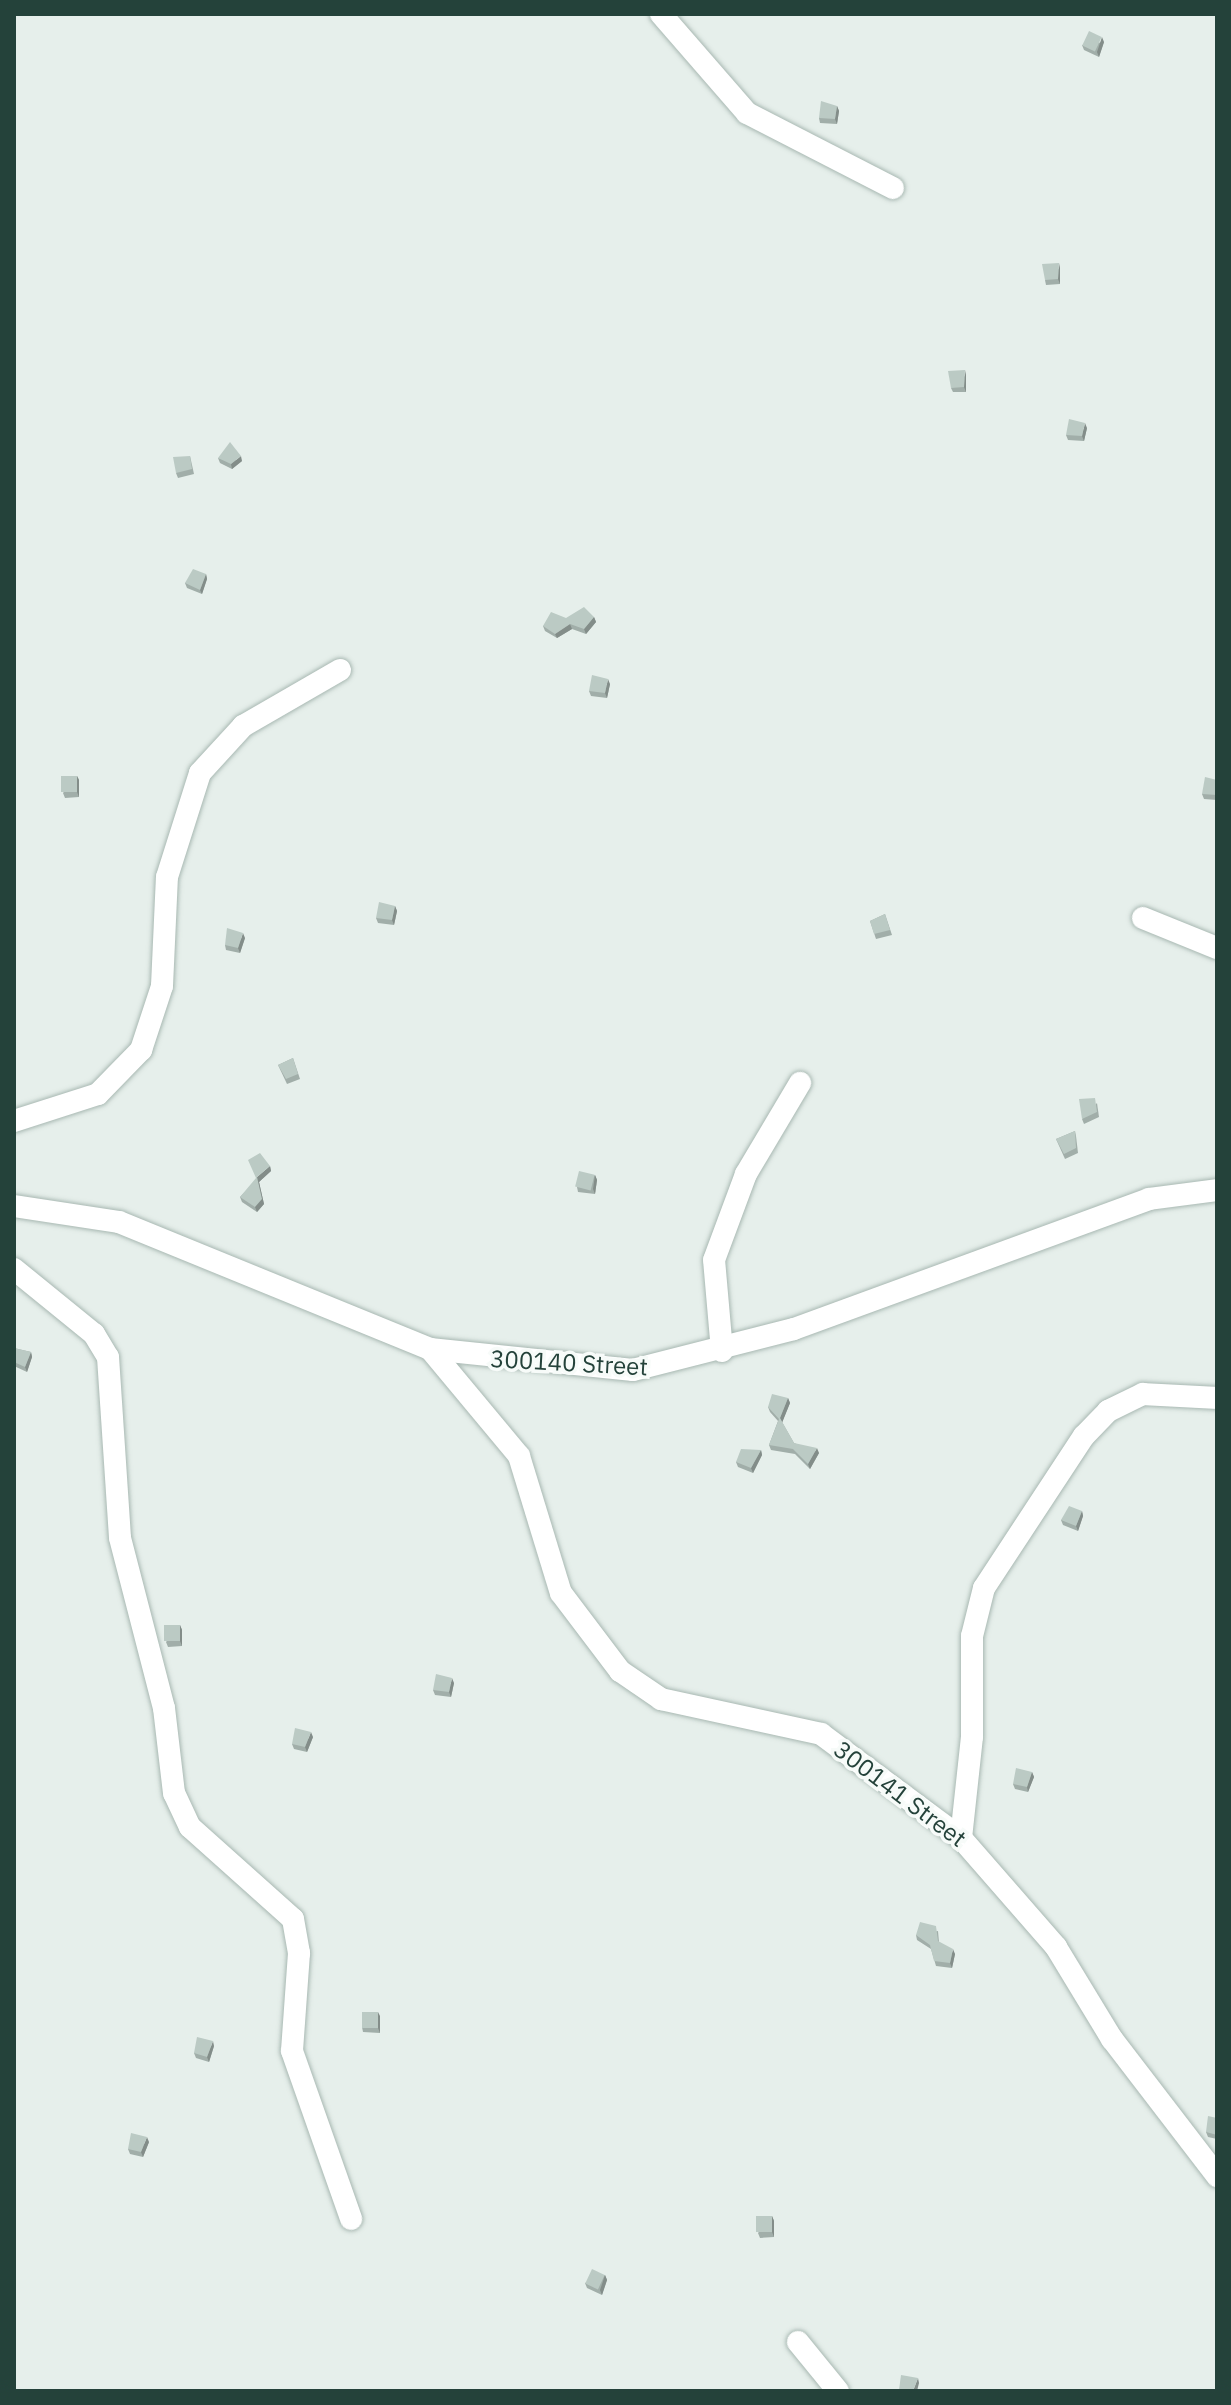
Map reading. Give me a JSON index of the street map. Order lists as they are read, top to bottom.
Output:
{
  "streets": {
    "street": ["300140 Street", "300141 Street"]
  },
  "crossings": [
    ["300140 Street", "300141 Street"]
  ]
}
